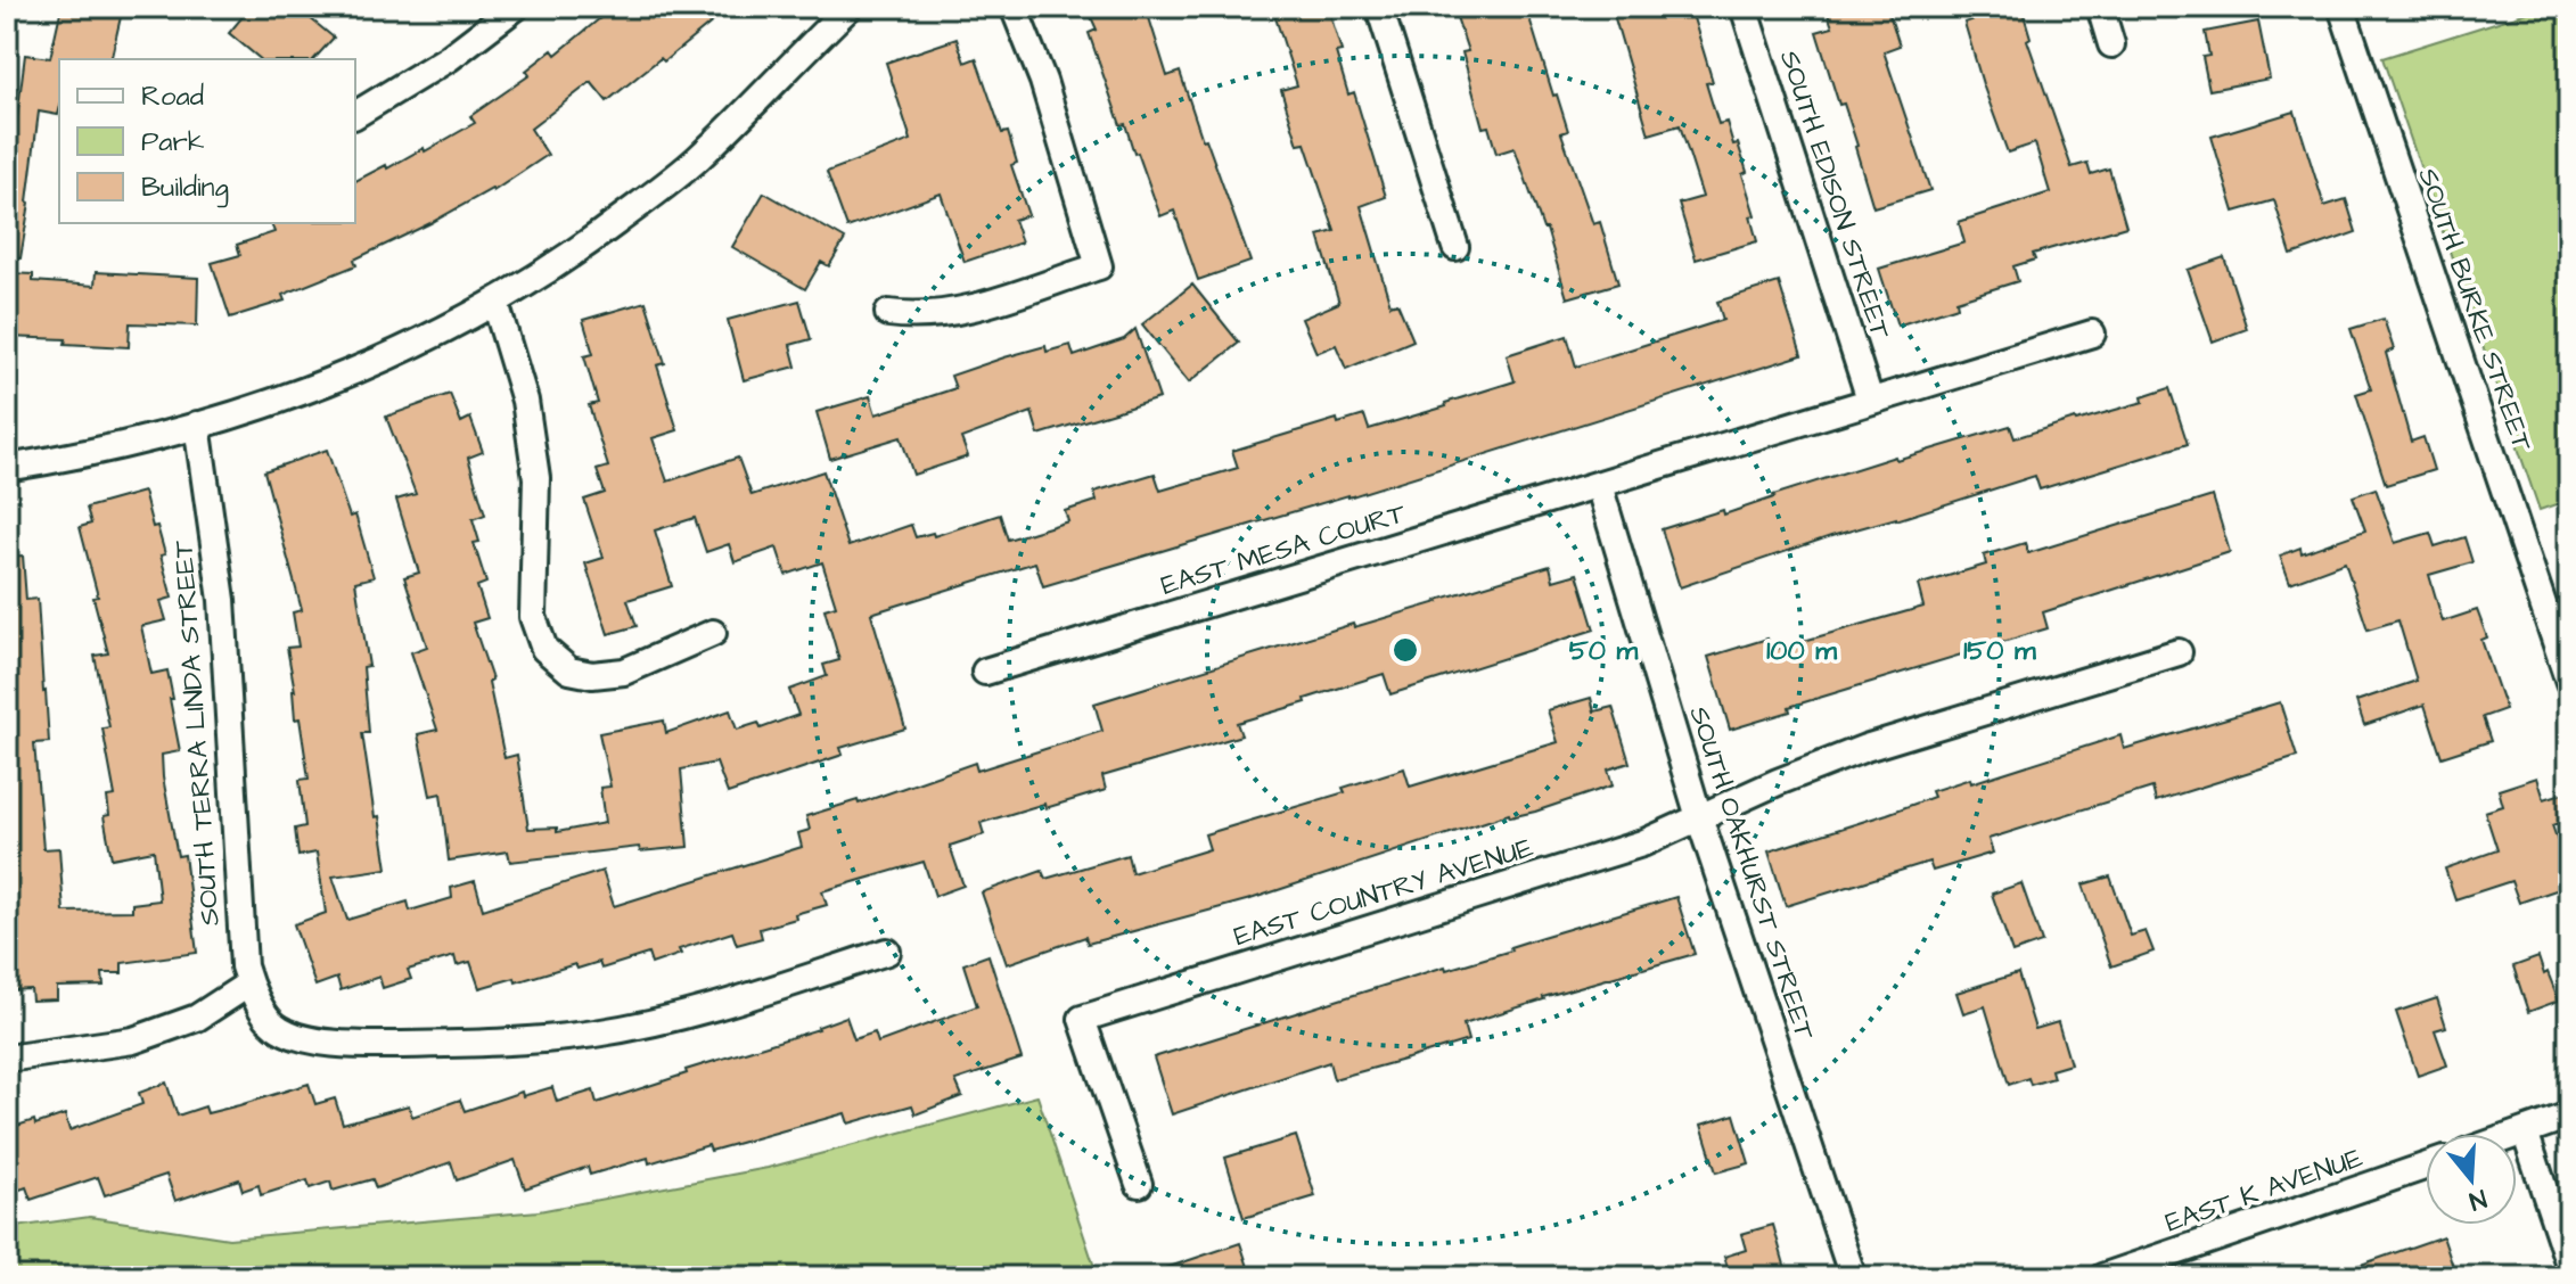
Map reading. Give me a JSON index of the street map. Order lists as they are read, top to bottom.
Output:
{
  "streets": {
    "street": [
      "SOUTH EDISON STREET",
      "SOUTH BURKE STREET",
      "EAST MESA COURT",
      "SOUTH TERRA LINDA STREET",
      "SOUTH OAKHURST STREET",
      "EAST COUNTRY AVENUE",
      "EAST K AVENUE"
    ]
  },
  "crossings": [
    ["SOUTH EDISON STREET", "EAST MESA COURT"],
    ["EAST MESA COURT", "SOUTH OAKHURST STREET"],
    ["SOUTH OAKHURST STREET", "EAST COUNTRY AVENUE"]
  ],
  "legend": ["Road", "Park", "Building"],
  "north": "bottom",
  "rings": ["50 m", "100 m", "150 m"]
}
